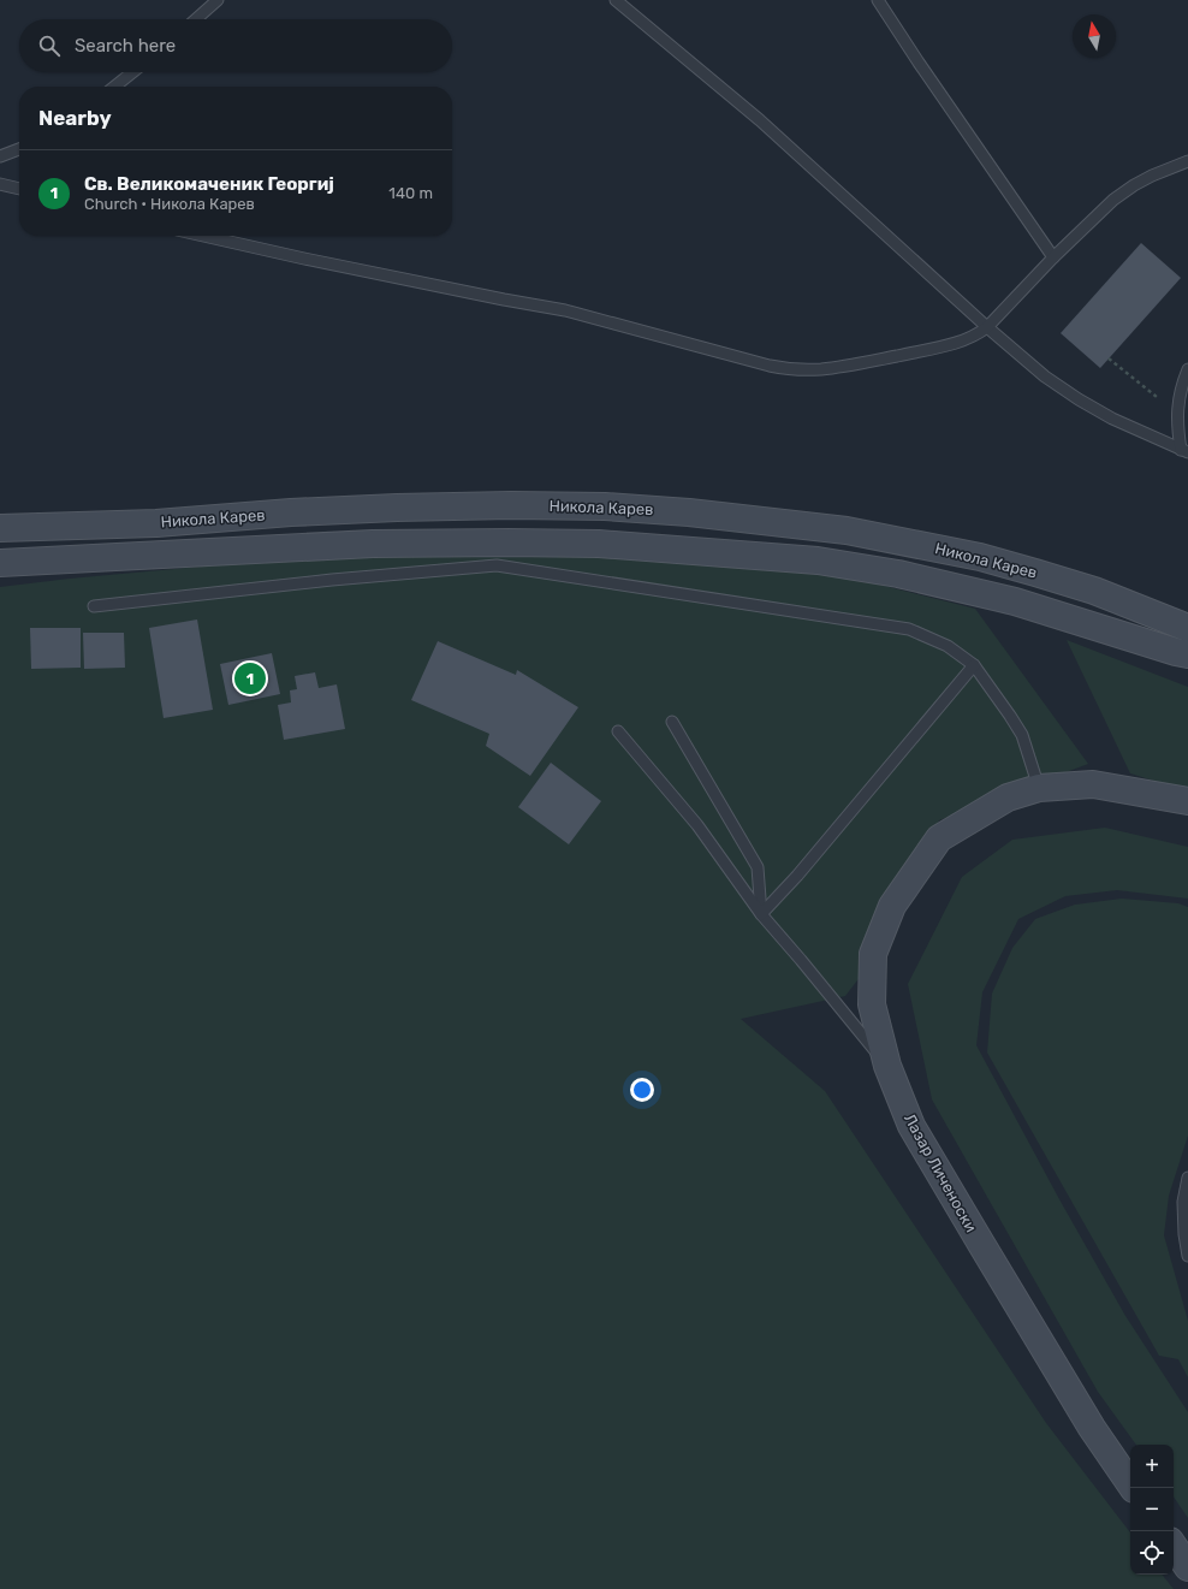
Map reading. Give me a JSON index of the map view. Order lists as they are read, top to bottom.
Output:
{
  "streets": {
    "street": ["Никола Карев", "Лазар Личеноски"]
  },
  "north": "top",
  "page": {
    "search": "Search here",
    "heading": "Nearby",
    "list": [
      {
        "mark": "1",
        "name": "Св. Великомаченик Георгиј",
        "note": "Church · Никола Карев",
        "value": "140 m"
      }
    ],
    "pins": "1",
    "map_buttons": ["+", "−"]
  }
}
